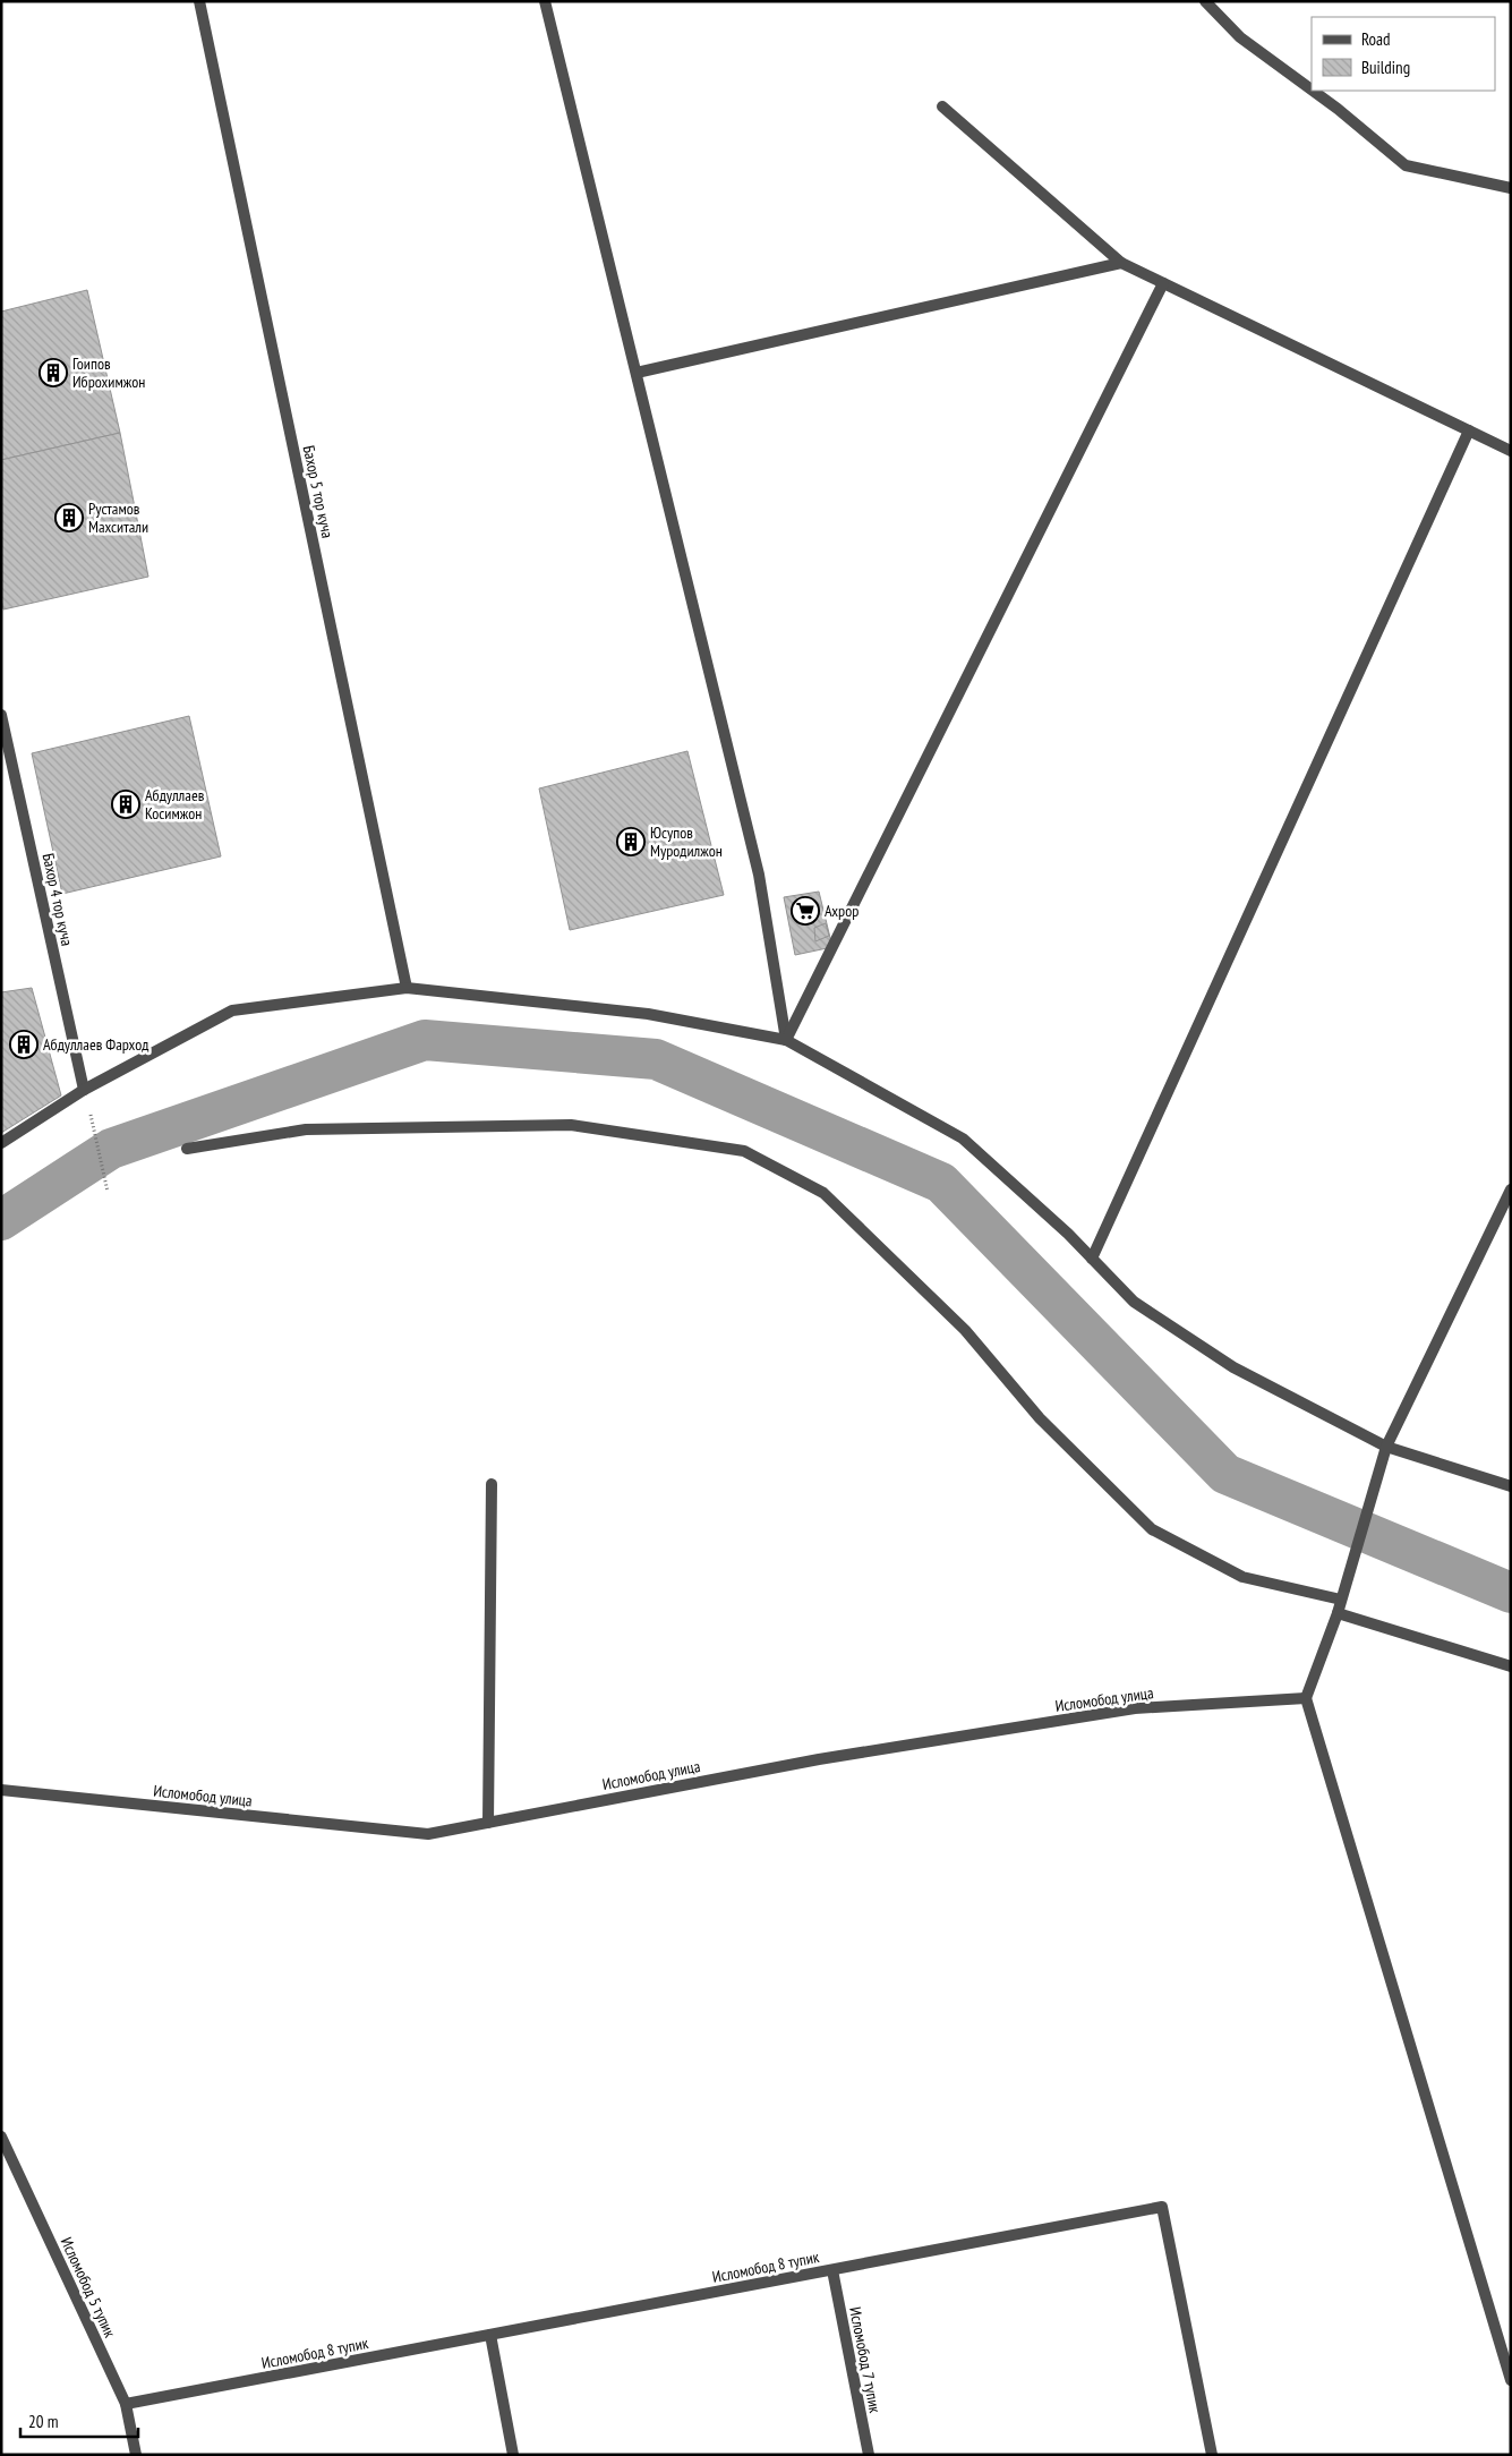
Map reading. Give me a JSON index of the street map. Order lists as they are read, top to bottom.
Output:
{
  "streets": {
    "street": [
      "Бахор 5 тор куча",
      "Бахор 4 тор куча",
      "Исломобод улица",
      "Исломобод 8 тупик",
      "Исломобод 5 тупик",
      "Исломобод 7 тупик"
    ]
  },
  "crossings": [
    ["Исломобод 8 тупик", "Исломобод 5 тупик"],
    ["Исломобод 8 тупик", "Исломобод 7 тупик"]
  ],
  "places": {
    "building": [
      "Гоипов Иброхимжон",
      "Рустамов Махситали",
      "Абдуллаев Косимжон",
      "Юсупов Муродилжон",
      "Абдуллаев Фарход"
    ],
    "supermarket": ["Ахрор"]
  },
  "legend": ["Road", "Building"],
  "scale_bar": "20 m"
}
